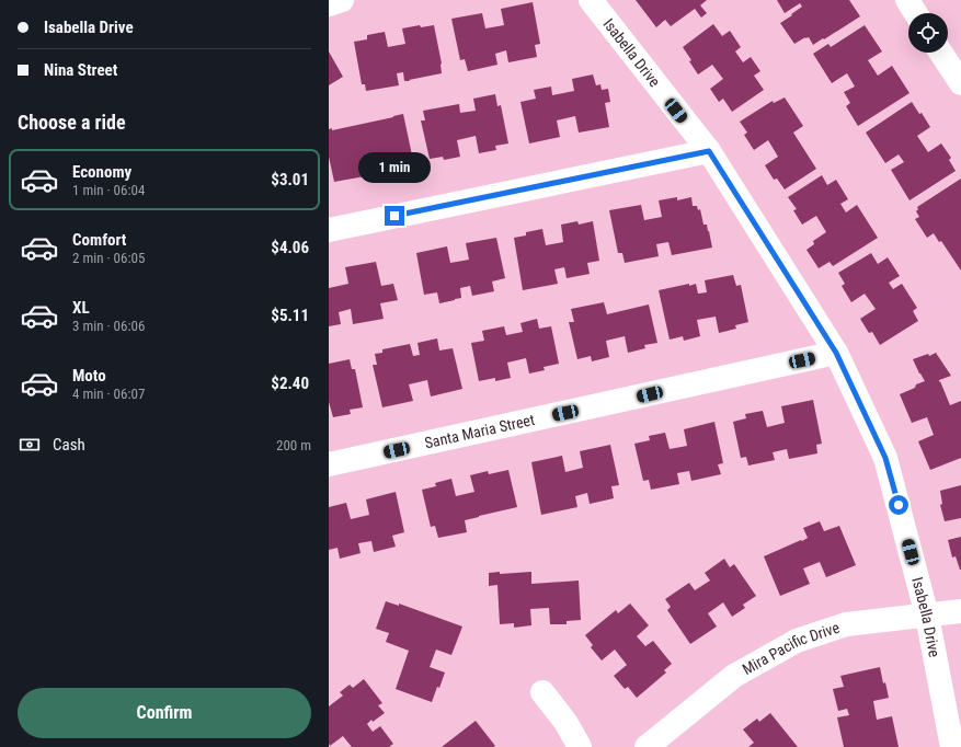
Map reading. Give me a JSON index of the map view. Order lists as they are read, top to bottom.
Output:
{
  "streets": {
    "street": ["Isabella Drive", "Santa Maria Street", "Mira Pacific Drive"]
  },
  "crossings": [
    ["Isabella Drive", "Santa Maria Street"],
    ["Isabella Drive", "Mira Pacific Drive"]
  ],
  "page": {
    "banner": ["Isabella Drive", "Nina Street"],
    "heading": "Choose a ride",
    "list": [
      {
        "name": "Economy",
        "note": "1 min · 06:04",
        "value": "$3.01"
      },
      {
        "name": "Comfort",
        "note": "2 min · 06:05",
        "value": "$4.06"
      },
      {
        "name": "XL",
        "note": "3 min · 06:06",
        "value": "$5.11"
      },
      {
        "name": "Moto",
        "note": "4 min · 06:07",
        "value": "$2.40"
      }
    ],
    "bubble": "1 min",
    "pay": ["Cash", "200 m"],
    "buttons": "Confirm"
  }
}
